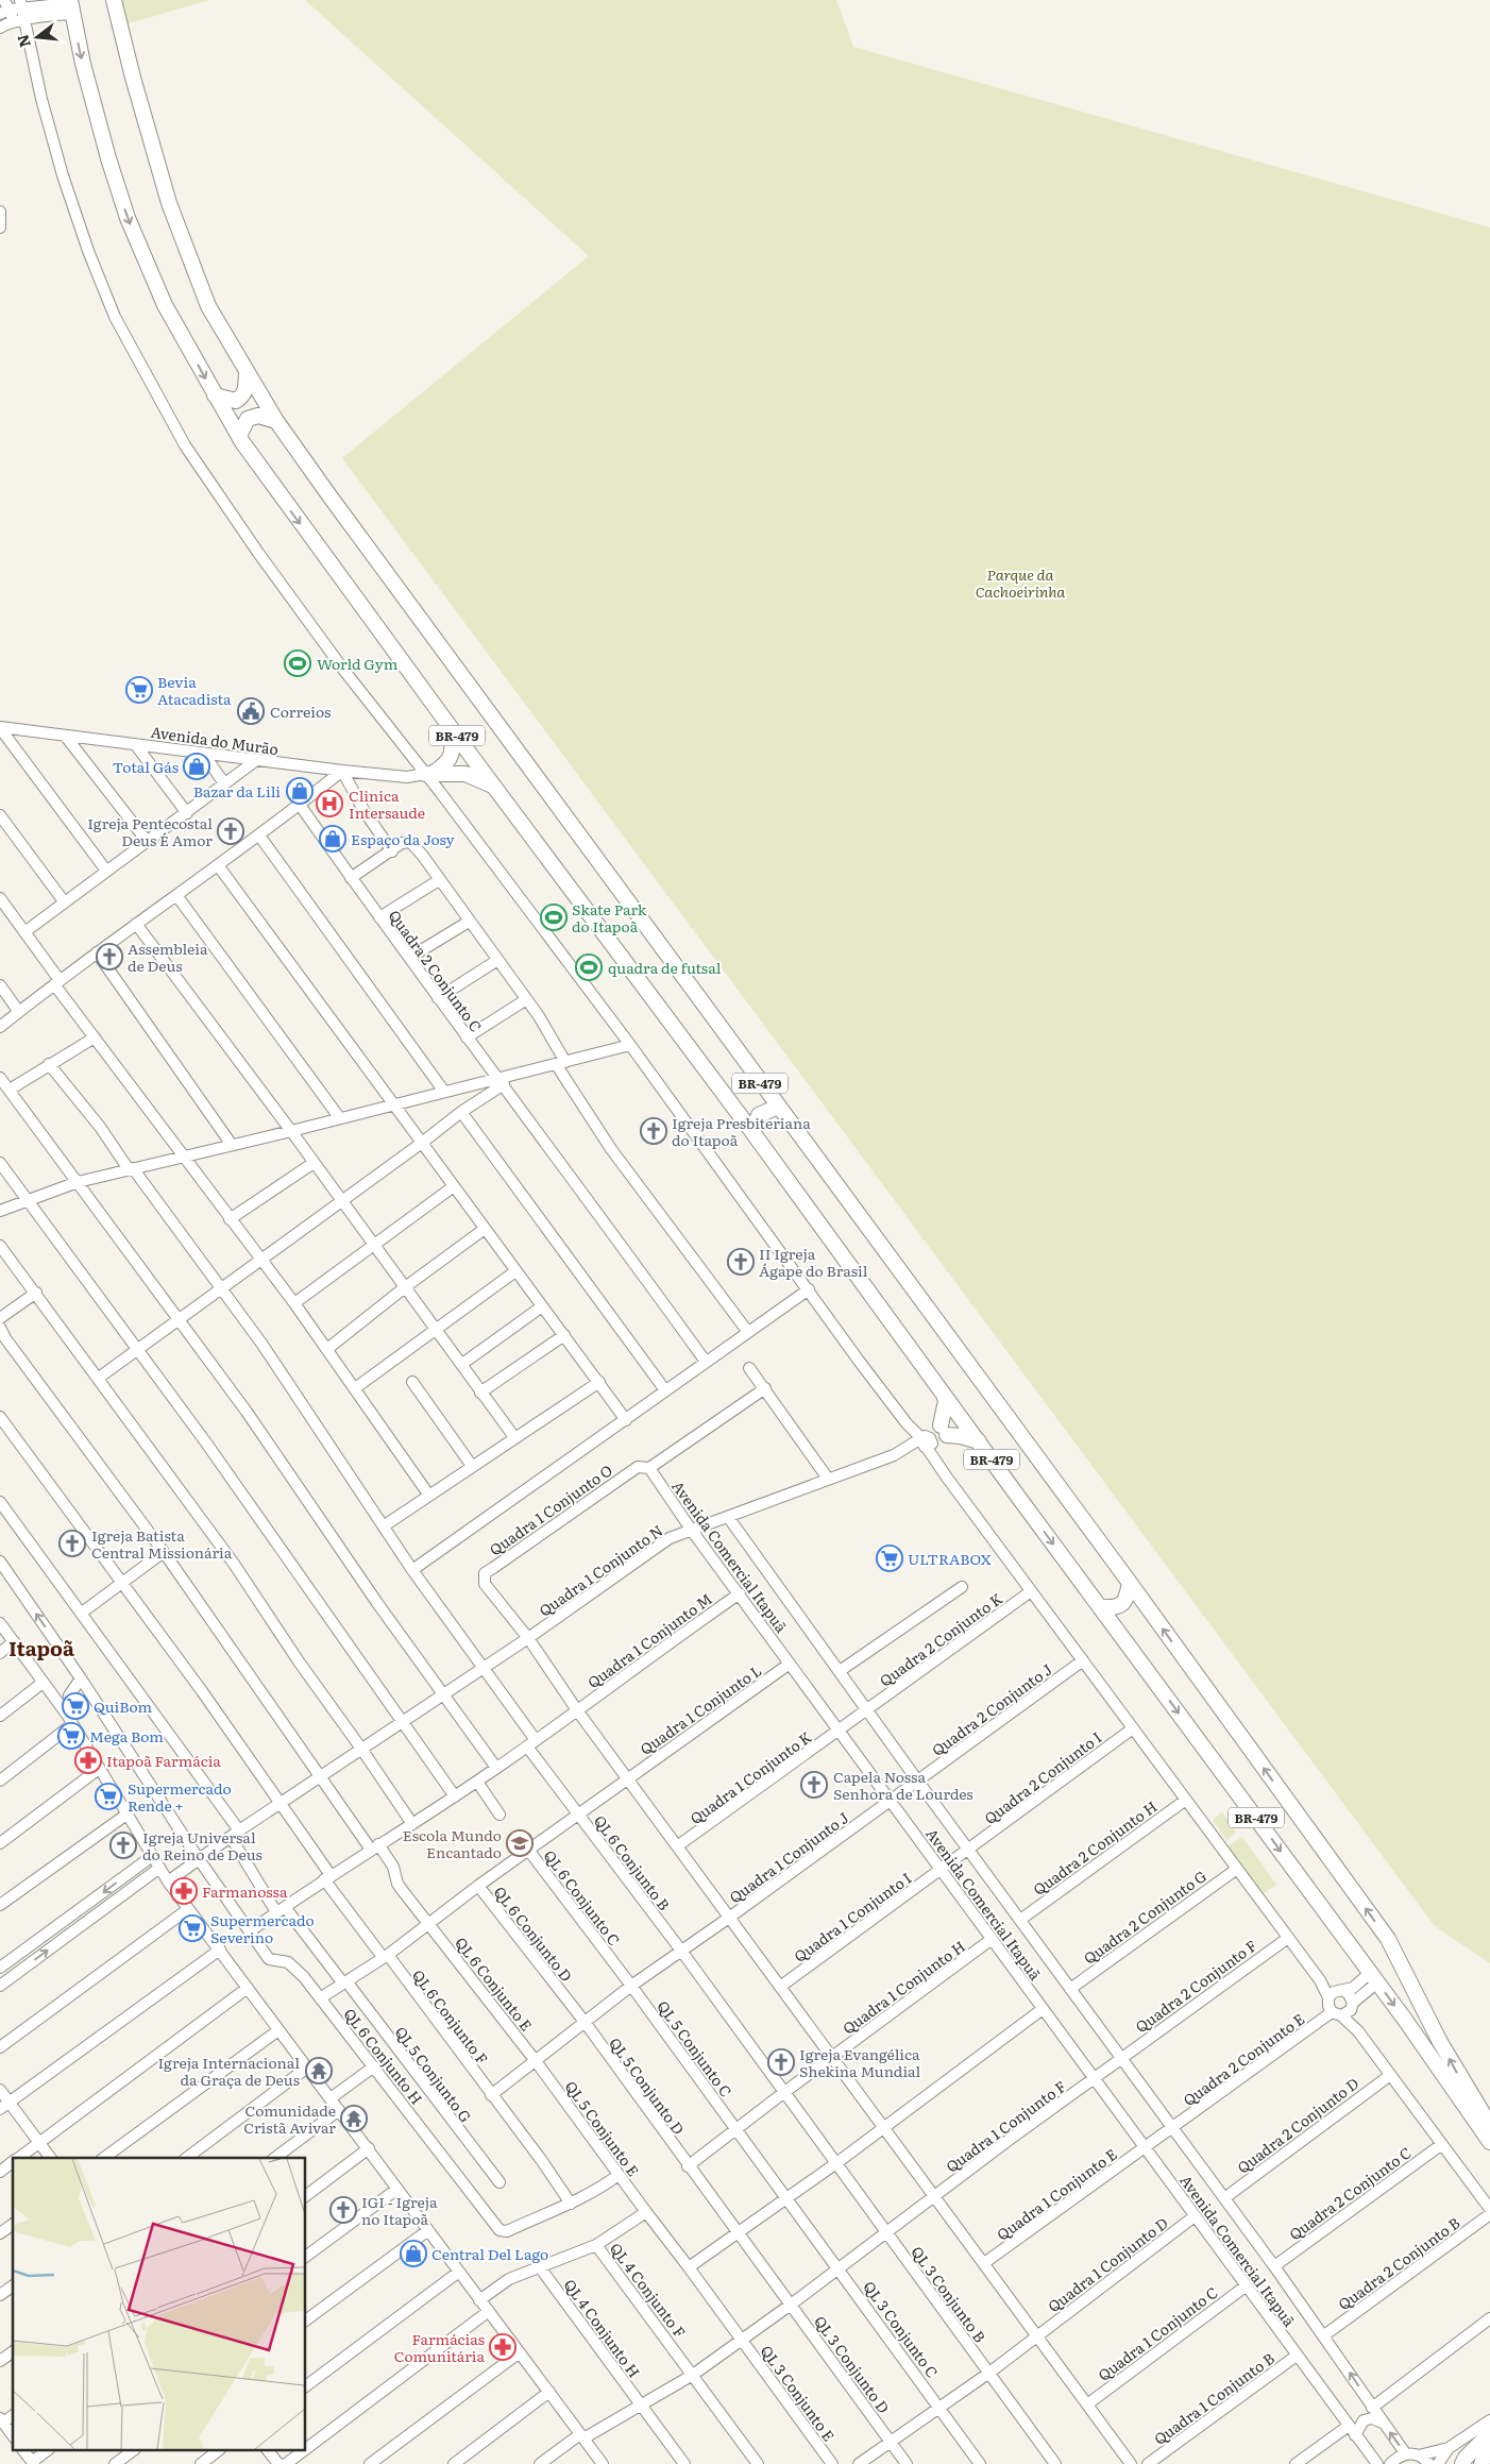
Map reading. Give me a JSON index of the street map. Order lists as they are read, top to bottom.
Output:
{
  "streets": {
    "main road": ["BR-479"],
    "street": [
      "Avenida do Murão",
      "Quadra 2 Conjunto C",
      "Quadra 1 Conjunto O",
      "Avenida Comercial Itapuã",
      "Quadra 1 Conjunto N",
      "Quadra 2 Conjunto K",
      "Quadra 1 Conjunto M",
      "Quadra 1 Conjunto L",
      "Quadra 2 Conjunto J",
      "Quadra 1 Conjunto K",
      "Quadra 2 Conjunto I",
      "Quadra 2 Conjunto H",
      "Quadra 1 Conjunto J",
      "QL 6 Conjunto B",
      "QL 6 Conjunto C",
      "Quadra 1 Conjunto I",
      "Quadra 2 Conjunto G",
      "QL 6 Conjunto D",
      "QL 6 Conjunto E",
      "Quadra 2 Conjunto F",
      "Quadra 1 Conjunto H",
      "QL 6 Conjunto F",
      "QL 5 Conjunto C",
      "QL 6 Conjunto H",
      "Quadra 2 Conjunto E",
      "QL 5 Conjunto G",
      "QL 5 Conjunto D",
      "Quadra 2 Conjunto D",
      "Quadra 1 Conjunto F",
      "QL 5 Conjunto E",
      "Quadra 1 Conjunto E",
      "Quadra 2 Conjunto B",
      "Quadra 1 Conjunto D",
      "QL 4 Conjunto F",
      "QL 3 Conjunto B",
      "QL 4 Conjunto H",
      "QL 3 Conjunto C",
      "Quadra 1 Conjunto C",
      "QL 3 Conjunto D",
      "QL 3 Conjunto E",
      "Quadra 1 Conjunto B"
    ]
  },
  "crossings": [
    ["BR-479", "Quadra 1 Conjunto N"],
    ["BR-479", "Quadra 2 Conjunto E"],
    ["Quadra 2 Conjunto C", "Avenida Comercial Itapuã"],
    ["Quadra 1 Conjunto O", "Avenida Comercial Itapuã"],
    ["Quadra 1 Conjunto O", "Quadra 1 Conjunto N"],
    ["Avenida Comercial Itapuã", "Quadra 1 Conjunto N"],
    ["Avenida Comercial Itapuã", "Quadra 2 Conjunto K"],
    ["Avenida Comercial Itapuã", "Quadra 1 Conjunto M"],
    ["Avenida Comercial Itapuã", "Quadra 1 Conjunto L"],
    ["Avenida Comercial Itapuã", "Quadra 2 Conjunto J"],
    ["Avenida Comercial Itapuã", "Quadra 1 Conjunto K"],
    ["Avenida Comercial Itapuã", "Quadra 2 Conjunto I"],
    ["Avenida Comercial Itapuã", "Quadra 2 Conjunto H"],
    ["Avenida Comercial Itapuã", "Quadra 1 Conjunto J"],
    ["Avenida Comercial Itapuã", "Quadra 1 Conjunto I"],
    ["Avenida Comercial Itapuã", "Quadra 2 Conjunto G"],
    ["Avenida Comercial Itapuã", "Quadra 2 Conjunto F"],
    ["Avenida Comercial Itapuã", "Quadra 1 Conjunto H"],
    ["Avenida Comercial Itapuã", "Quadra 2 Conjunto E"],
    ["Avenida Comercial Itapuã", "Quadra 2 Conjunto D"],
    ["Avenida Comercial Itapuã", "Quadra 1 Conjunto F"],
    ["Avenida Comercial Itapuã", "Quadra 1 Conjunto E"],
    ["Avenida Comercial Itapuã", "Quadra 2 Conjunto B"],
    ["Avenida Comercial Itapuã", "Quadra 1 Conjunto D"],
    ["Avenida Comercial Itapuã", "Quadra 1 Conjunto C"],
    ["Avenida Comercial Itapuã", "Quadra 1 Conjunto B"],
    ["Quadra 1 Conjunto N", "QL 6 Conjunto E"],
    ["Quadra 1 Conjunto N", "QL 6 Conjunto F"],
    ["Quadra 1 Conjunto N", "QL 6 Conjunto H"],
    ["Quadra 1 Conjunto N", "QL 5 Conjunto G"],
    ["Quadra 2 Conjunto K", "Quadra 1 Conjunto K"],
    ["Quadra 1 Conjunto M", "QL 6 Conjunto E"],
    ["Quadra 1 Conjunto M", "QL 6 Conjunto F"],
    ["Quadra 1 Conjunto M", "QL 6 Conjunto H"],
    ["Quadra 1 Conjunto M", "QL 5 Conjunto G"],
    ["Quadra 1 Conjunto L", "QL 6 Conjunto B"],
    ["Quadra 2 Conjunto J", "Quadra 1 Conjunto J"],
    ["Quadra 2 Conjunto I", "Quadra 1 Conjunto I"],
    ["Quadra 1 Conjunto J", "QL 6 Conjunto B"],
    ["Quadra 1 Conjunto J", "QL 6 Conjunto C"],
    ["Quadra 1 Conjunto J", "QL 6 Conjunto D"],
    ["Quadra 1 Conjunto J", "QL 6 Conjunto E"],
    ["Quadra 1 Conjunto J", "QL 6 Conjunto F"],
    ["Quadra 1 Conjunto J", "QL 5 Conjunto C"],
    ["Quadra 1 Conjunto J", "QL 5 Conjunto D"],
    ["Quadra 1 Conjunto J", "QL 5 Conjunto E"],
    ["QL 6 Conjunto B", "QL 6 Conjunto C"],
    ["QL 6 Conjunto B", "Quadra 1 Conjunto H"],
    ["QL 6 Conjunto B", "QL 3 Conjunto B"],
    ["QL 6 Conjunto C", "QL 6 Conjunto D"],
    ["QL 6 Conjunto C", "QL 5 Conjunto C"],
    ["QL 6 Conjunto D", "QL 5 Conjunto D"],
    ["QL 6 Conjunto E", "QL 5 Conjunto E"],
    ["Quadra 2 Conjunto F", "Quadra 1 Conjunto F"],
    ["Quadra 1 Conjunto H", "QL 5 Conjunto C"],
    ["Quadra 1 Conjunto H", "QL 5 Conjunto D"],
    ["Quadra 1 Conjunto H", "QL 3 Conjunto B"],
    ["QL 6 Conjunto F", "QL 6 Conjunto H"],
    ["QL 5 Conjunto C", "QL 3 Conjunto C"],
    ["Quadra 2 Conjunto E", "Quadra 1 Conjunto E"],
    ["QL 5 Conjunto D", "QL 3 Conjunto D"],
    ["Quadra 1 Conjunto F", "QL 4 Conjunto F"],
    ["Quadra 1 Conjunto F", "QL 3 Conjunto B"],
    ["Quadra 1 Conjunto F", "QL 4 Conjunto H"],
    ["Quadra 1 Conjunto F", "QL 3 Conjunto C"],
    ["Quadra 1 Conjunto F", "QL 3 Conjunto D"],
    ["Quadra 1 Conjunto F", "QL 3 Conjunto E"],
    ["QL 5 Conjunto E", "QL 4 Conjunto F"],
    ["QL 5 Conjunto E", "QL 3 Conjunto E"],
    ["Quadra 1 Conjunto D", "QL 3 Conjunto B"],
    ["Quadra 1 Conjunto D", "QL 3 Conjunto C"],
    ["Quadra 1 Conjunto D", "QL 3 Conjunto D"]
  ],
  "districts": ["Itapoã"],
  "parks": ["Parque da Cachoeirinha"],
  "places": {
    "sports": ["World Gym", "Skate Park do Itapoã", "quadra de futsal"],
    "supermarket": [
      "Bevia Atacadista",
      "ULTRABOX",
      "QuiBom",
      "Mega Bom",
      "Supermercado Rende +",
      "Supermercado Severino"
    ],
    "public building": ["Correios"],
    "shop": [
      "Total Gás",
      "Bazar da Lili",
      "Espaço da Josy",
      "Central Del Lago"
    ],
    "hospital": ["Clinica Intersaude"],
    "church": [
      "Igreja Pentecostal Deus É Amor",
      "Assembleia de Deus",
      "Igreja Presbiteriana do Itapoã",
      "II Igreja Ágape do Brasil",
      "Igreja Batista Central Missionária",
      "Capela Nossa Senhora de Lourdes",
      "Igreja Universal do Reino de Deus",
      "Igreja Evangélica Shekina Mundial",
      "IGI - Igreja no Itapoã"
    ],
    "pharmacy": ["Itapoã Farmácia", "Farmanossa", "Farmácias Comunitária"],
    "school or university": ["Escola Mundo Encantado"],
    "temple": ["Igreja Internacional da Graça de Deus", "Comunidade Cristã Avivar"]
  },
  "north": "left"
}
